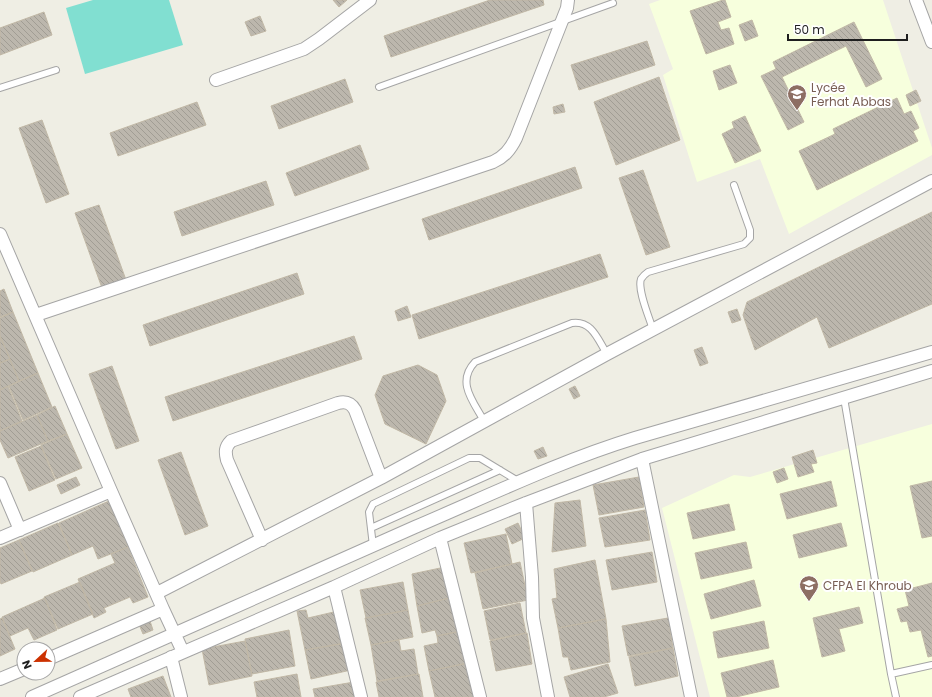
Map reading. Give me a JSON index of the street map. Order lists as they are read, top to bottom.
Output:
{
  "places": {
    "school or university": ["Lycée Ferhat Abbas", "CFPA El Khroub"]
  },
  "scale_bar": "50 m",
  "north": "left"
}
